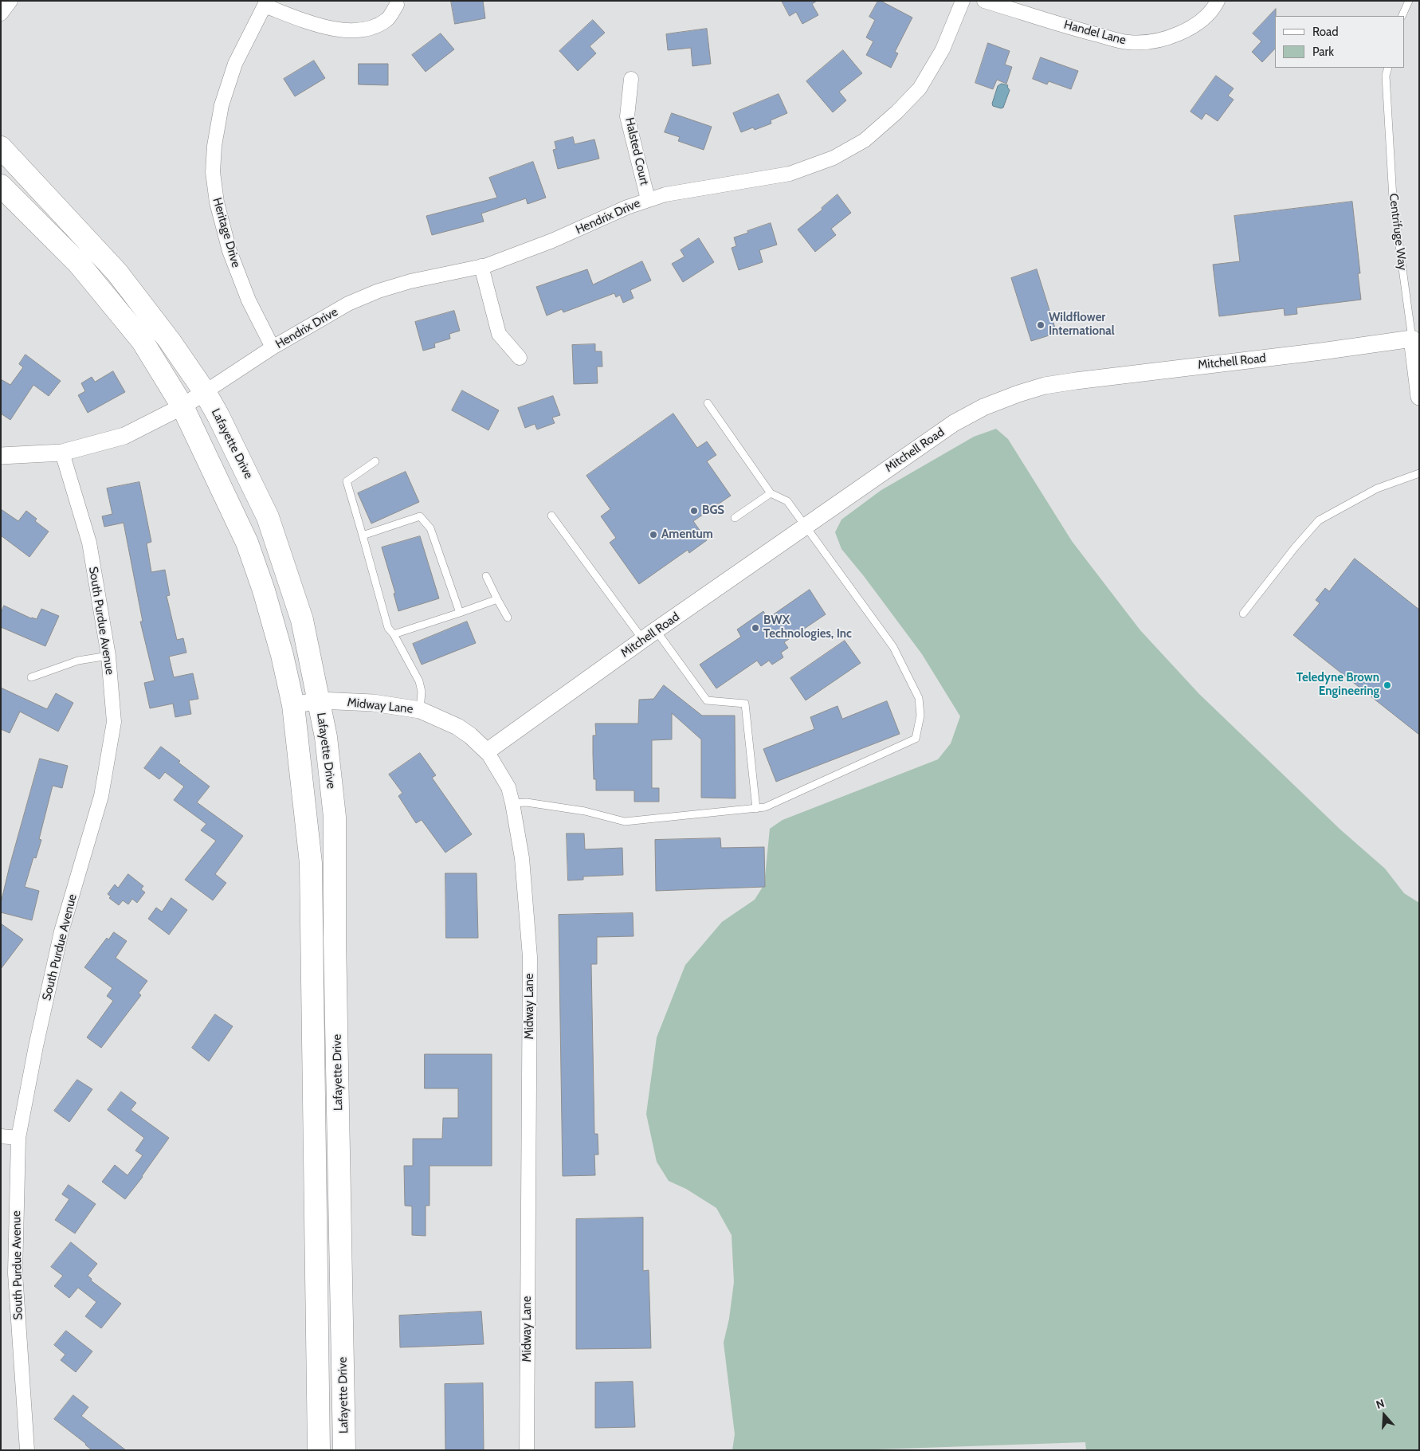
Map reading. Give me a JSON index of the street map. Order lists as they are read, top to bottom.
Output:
{
  "streets": {
    "main road": ["Lafayette Drive"],
    "street": [
      "Handel Lane",
      "Halsted Court",
      "Hendrix Drive",
      "Centrifuge Way",
      "Heritage Drive",
      "Mitchell Road",
      "South Purdue Avenue",
      "Midway Lane"
    ]
  },
  "crossings": [
    ["Halsted Court", "Hendrix Drive"],
    ["Hendrix Drive", "Heritage Drive"],
    ["Hendrix Drive", "Lafayette Drive"],
    ["Centrifuge Way", "Mitchell Road"],
    ["Mitchell Road", "Midway Lane"],
    ["Lafayette Drive", "Midway Lane"]
  ],
  "places": [
    "Wildflower International",
    "BGS",
    "Amentum",
    "BWX Technologies, Inc",
    "Teledyne Brown Engineering"
  ],
  "legend": ["Road", "Park"],
  "north": "top"
}
